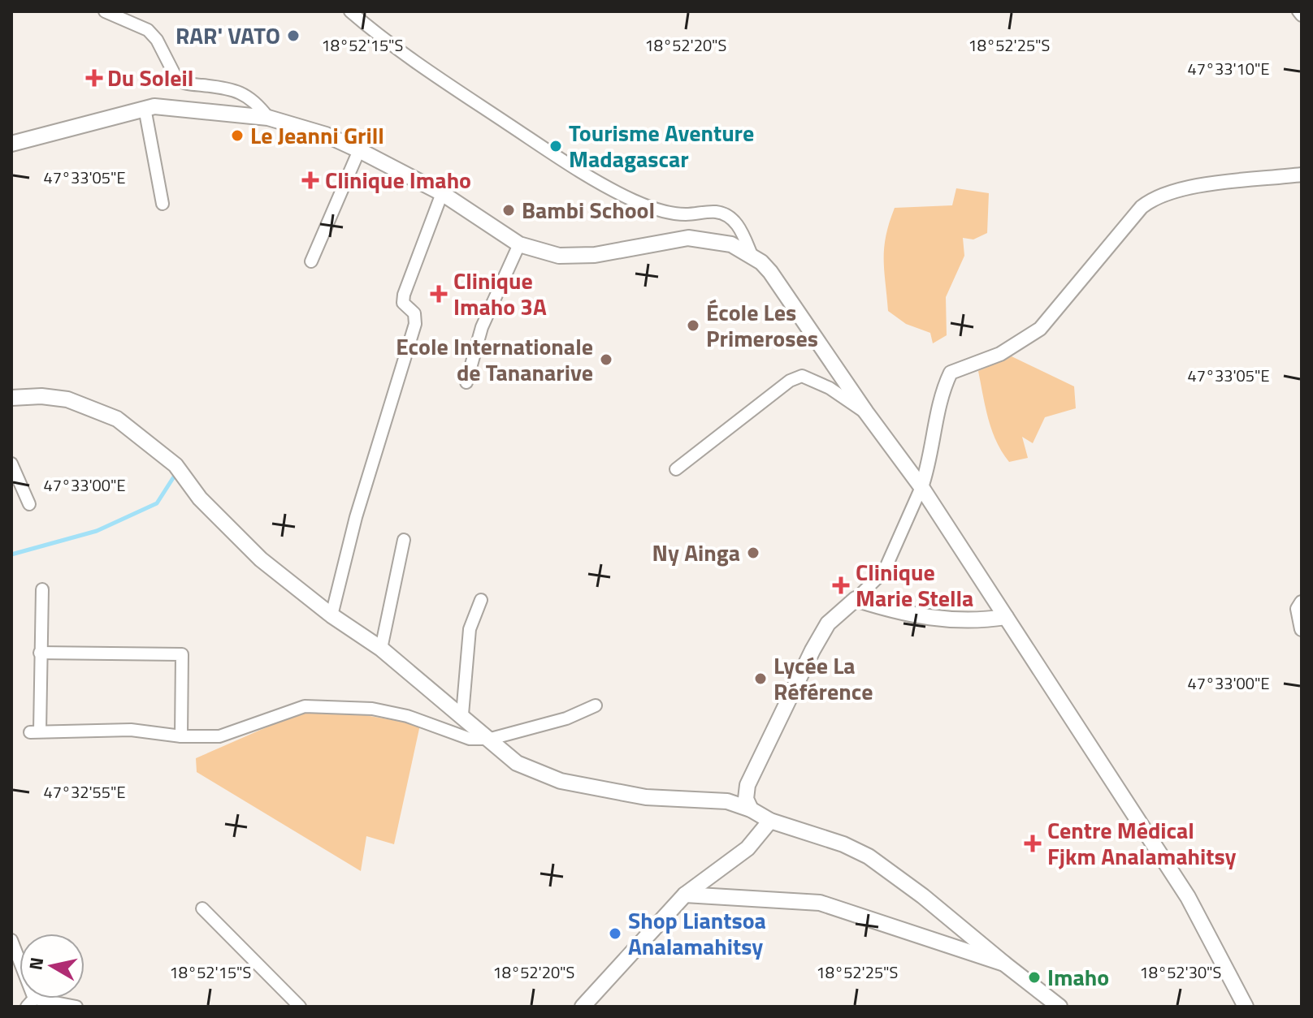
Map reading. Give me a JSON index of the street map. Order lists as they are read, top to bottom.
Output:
{
  "places": {
    "other": [
      "RAR' VATO",
      "Le Jeanni Grill",
      "Tourisme Aventure Madagascar",
      "Bambi School",
      "École Les Primeroses",
      "Ecole Internationale de Tananarive",
      "Ny Ainga",
      "Lycée La Référence",
      "Shop Liantsoa Analamahitsy",
      "Imaho"
    ],
    "health": [
      "Du Soleil",
      "Clinique Imaho",
      "Clinique Imaho 3A",
      "Clinique Marie Stella",
      "Centre Médical Fjkm Analamahitsy"
    ]
  },
  "north": "left",
  "coordinates": [
    "18°52'15\"S",
    "18°52'20\"S",
    "18°52'25\"S",
    "47°33'10\"E",
    "47°33'05\"E",
    "47°33'00\"E",
    "47°32'55\"E",
    "18°52'30\"S"
  ]
}
